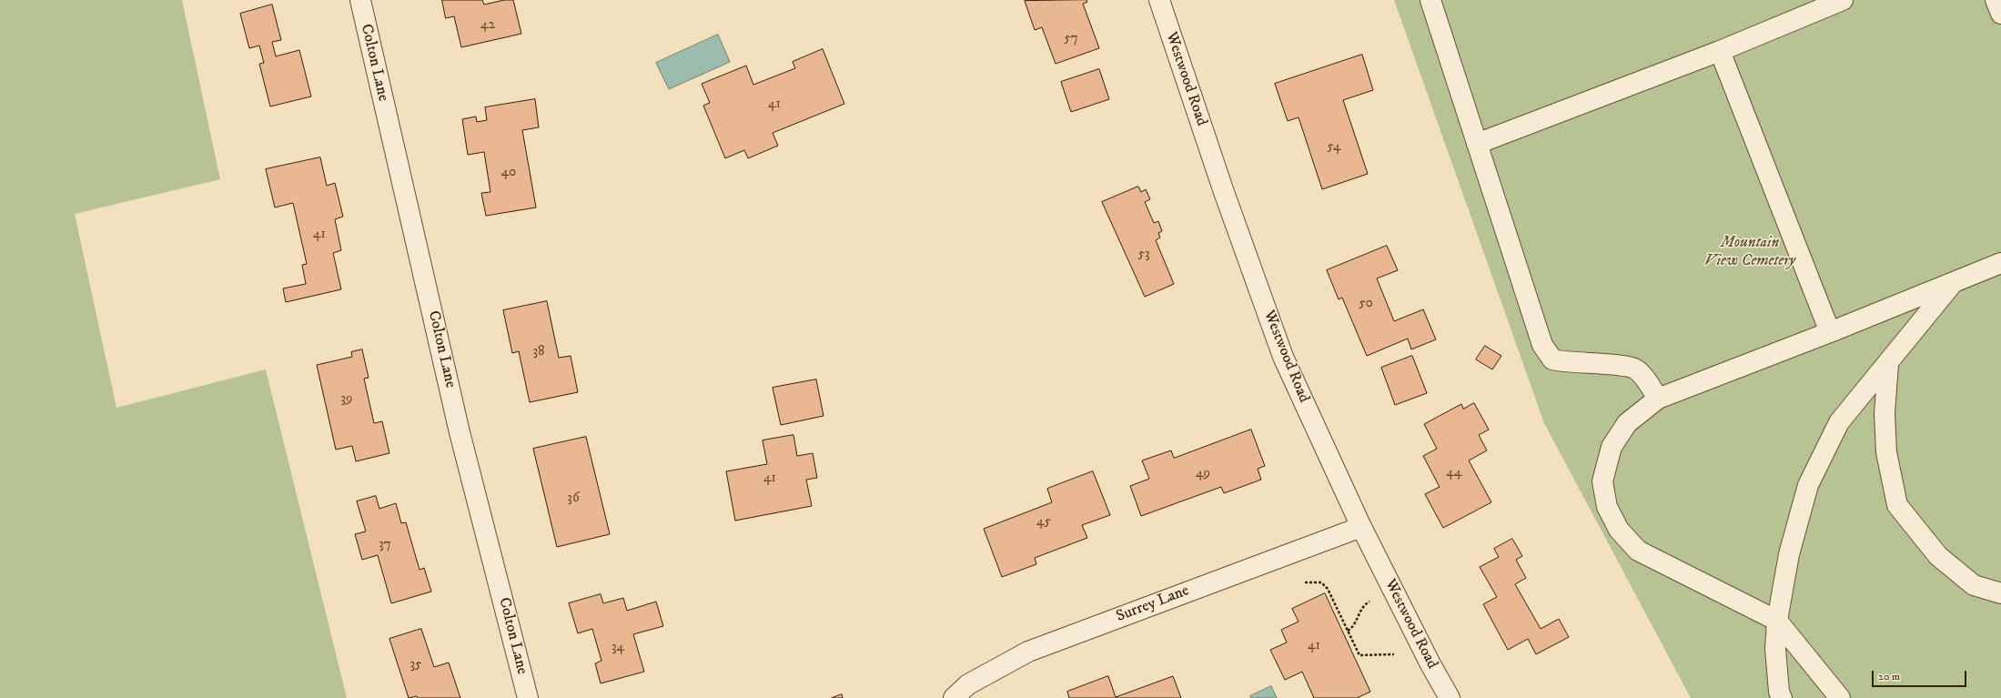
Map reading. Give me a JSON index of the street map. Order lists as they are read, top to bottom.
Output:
{
  "streets": {
    "street": ["Colton Lane", "Westwood Road", "Surrey Lane"]
  },
  "crossings": [
    ["Westwood Road", "Surrey Lane"]
  ],
  "parks": ["Mountain View Cemetery"],
  "house_numbers": [
    "42",
    "57",
    "41",
    "54",
    "40",
    "41",
    "53",
    "50",
    "38",
    "39",
    "44",
    "49",
    "41",
    "36",
    "45",
    "37",
    "41",
    "34",
    "35"
  ],
  "scale_bar": "20 m"
}
